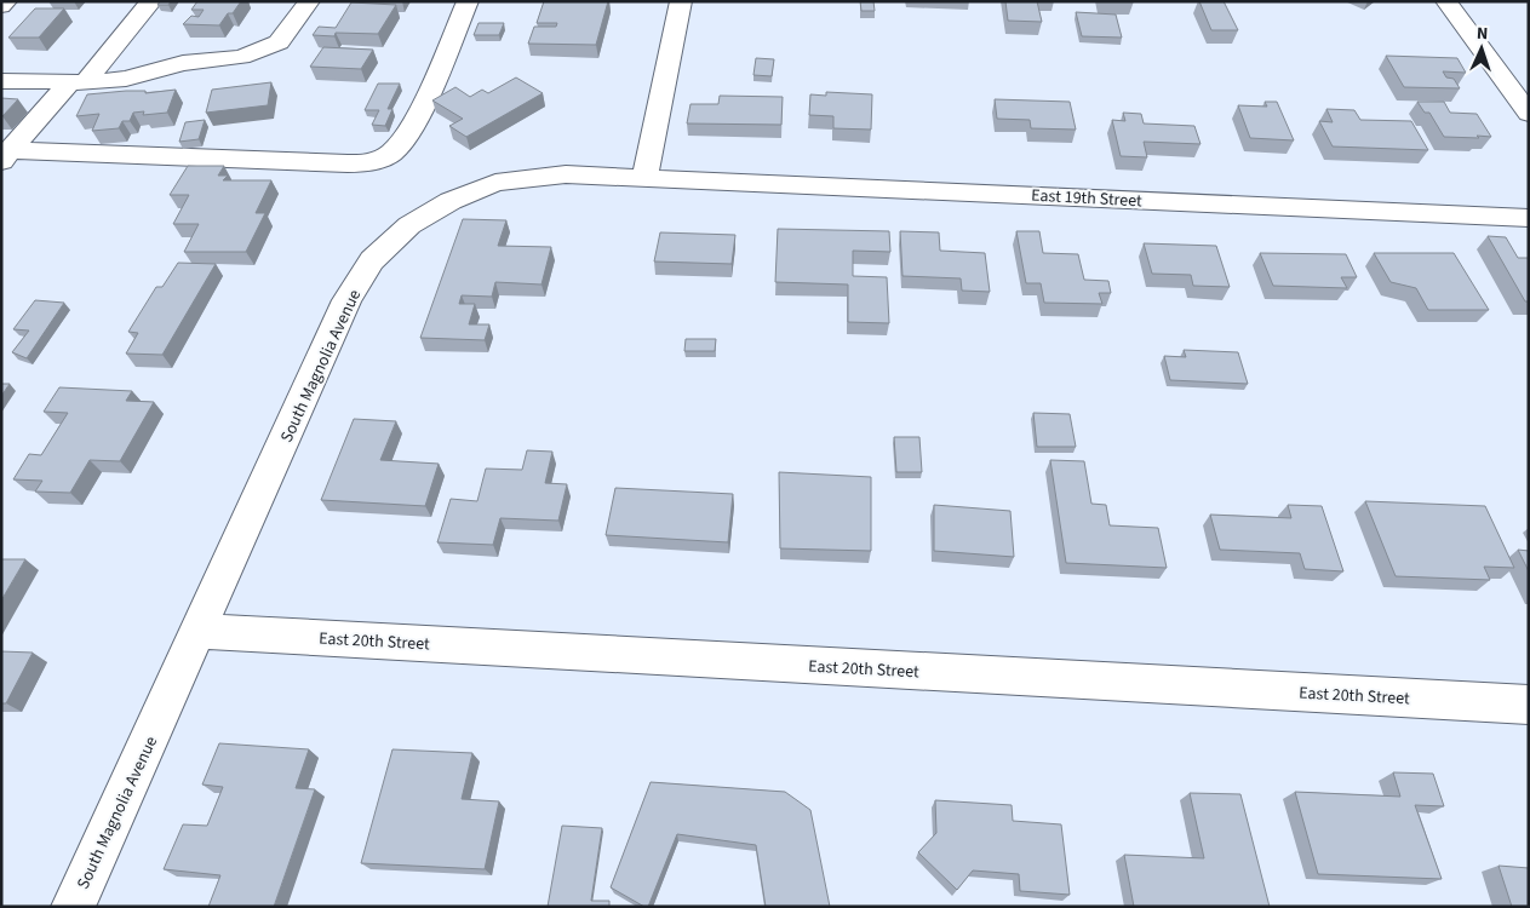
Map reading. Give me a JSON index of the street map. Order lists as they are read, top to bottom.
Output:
{
  "streets": {
    "street": ["East 19th Street", "South Magnolia Avenue", "East 20th Street"]
  },
  "crossings": [
    ["East 19th Street", "South Magnolia Avenue"],
    ["South Magnolia Avenue", "East 20th Street"]
  ],
  "north": "top"
}
